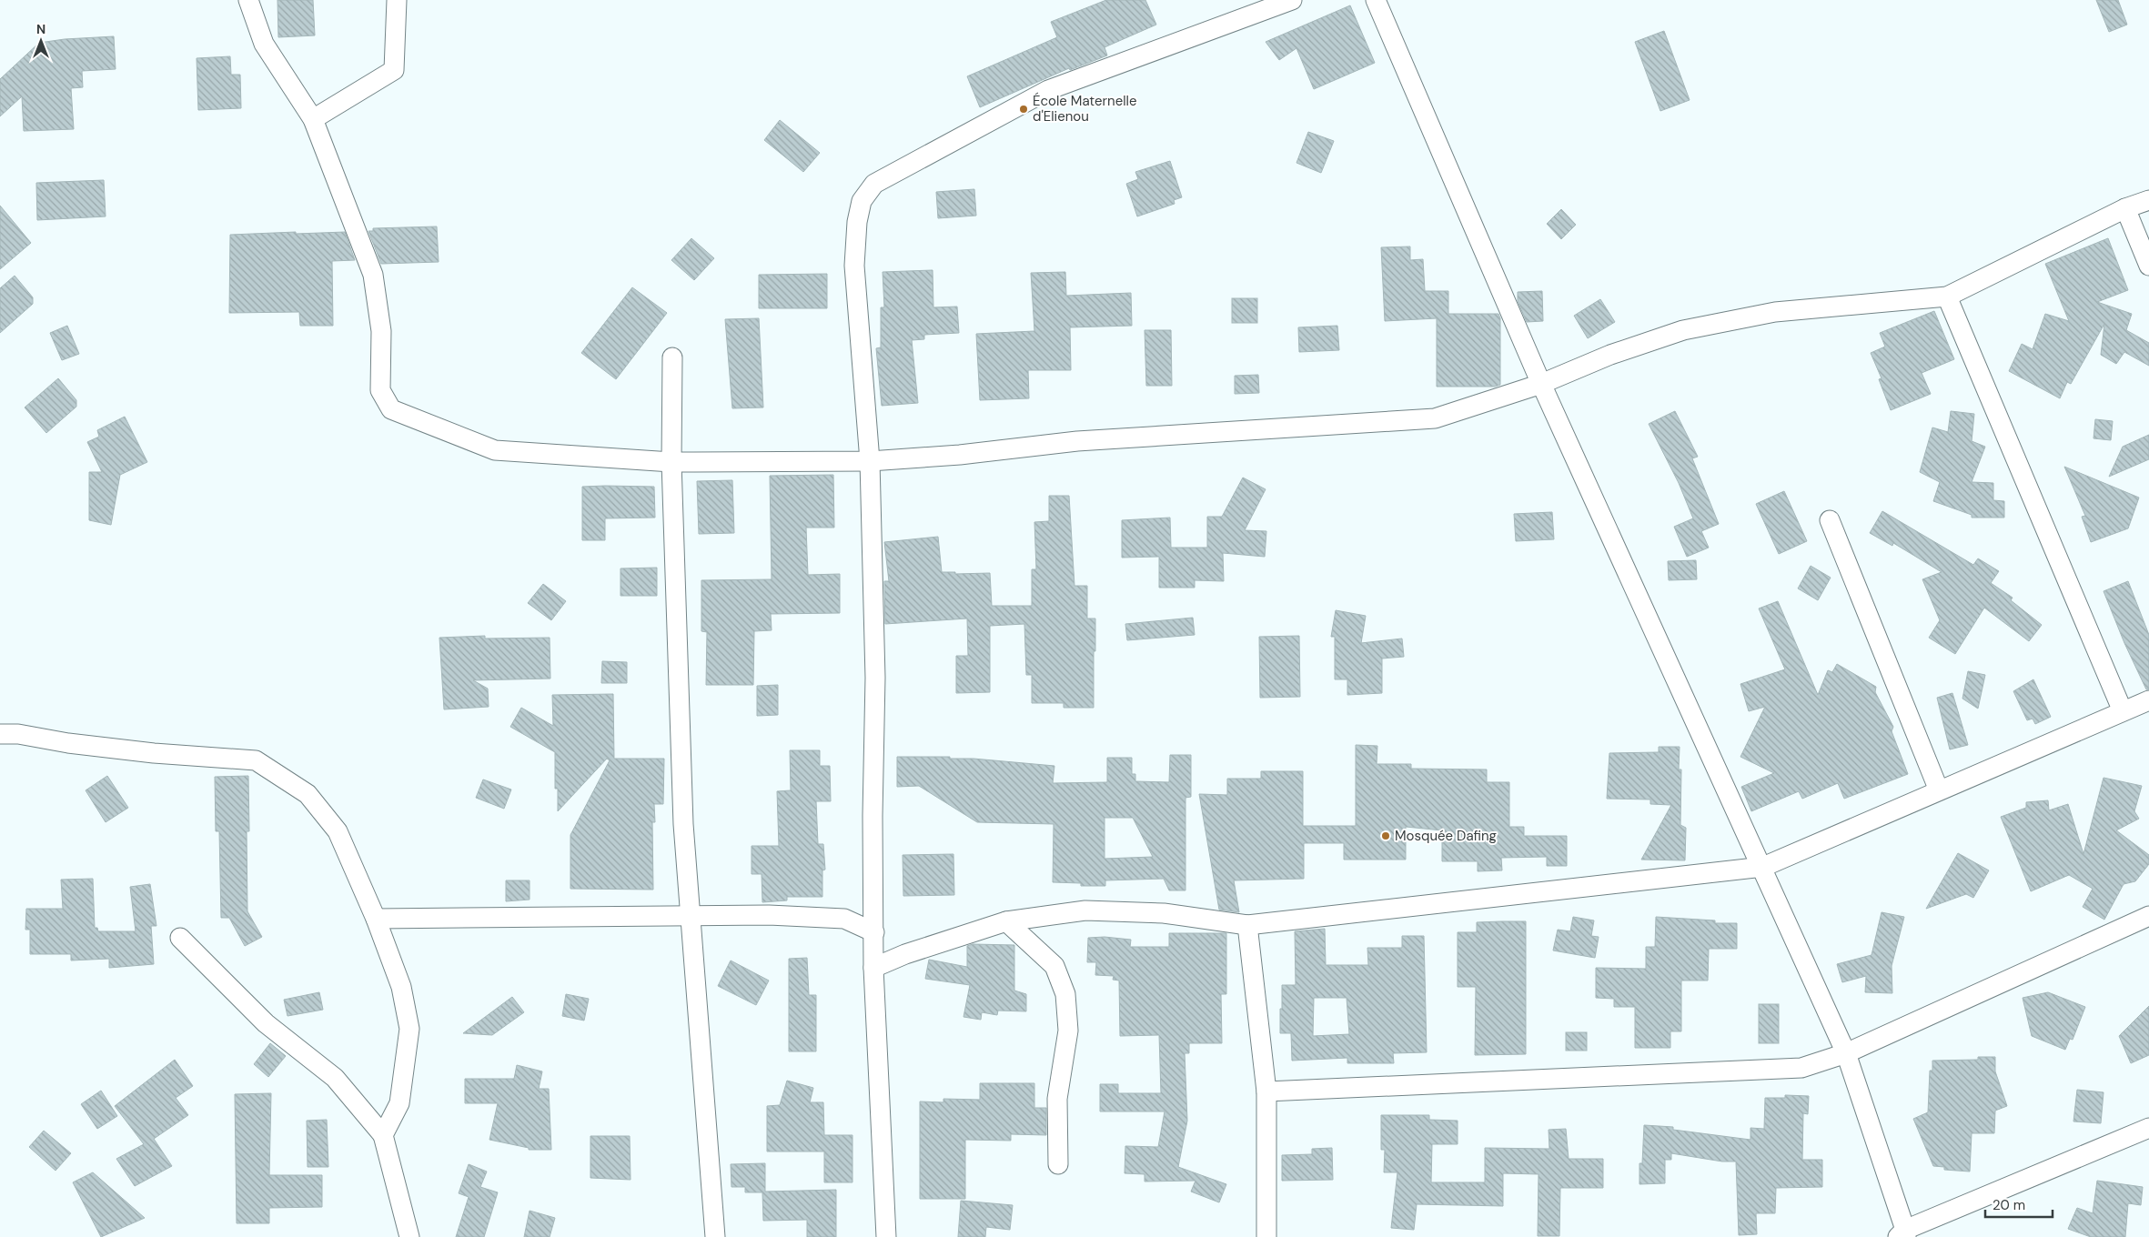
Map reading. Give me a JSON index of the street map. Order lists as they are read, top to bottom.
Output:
{
  "places": ["École Maternelle d'Elienou", "Mosquée Dafing"],
  "scale_bar": "20 m",
  "north": "top"
}
